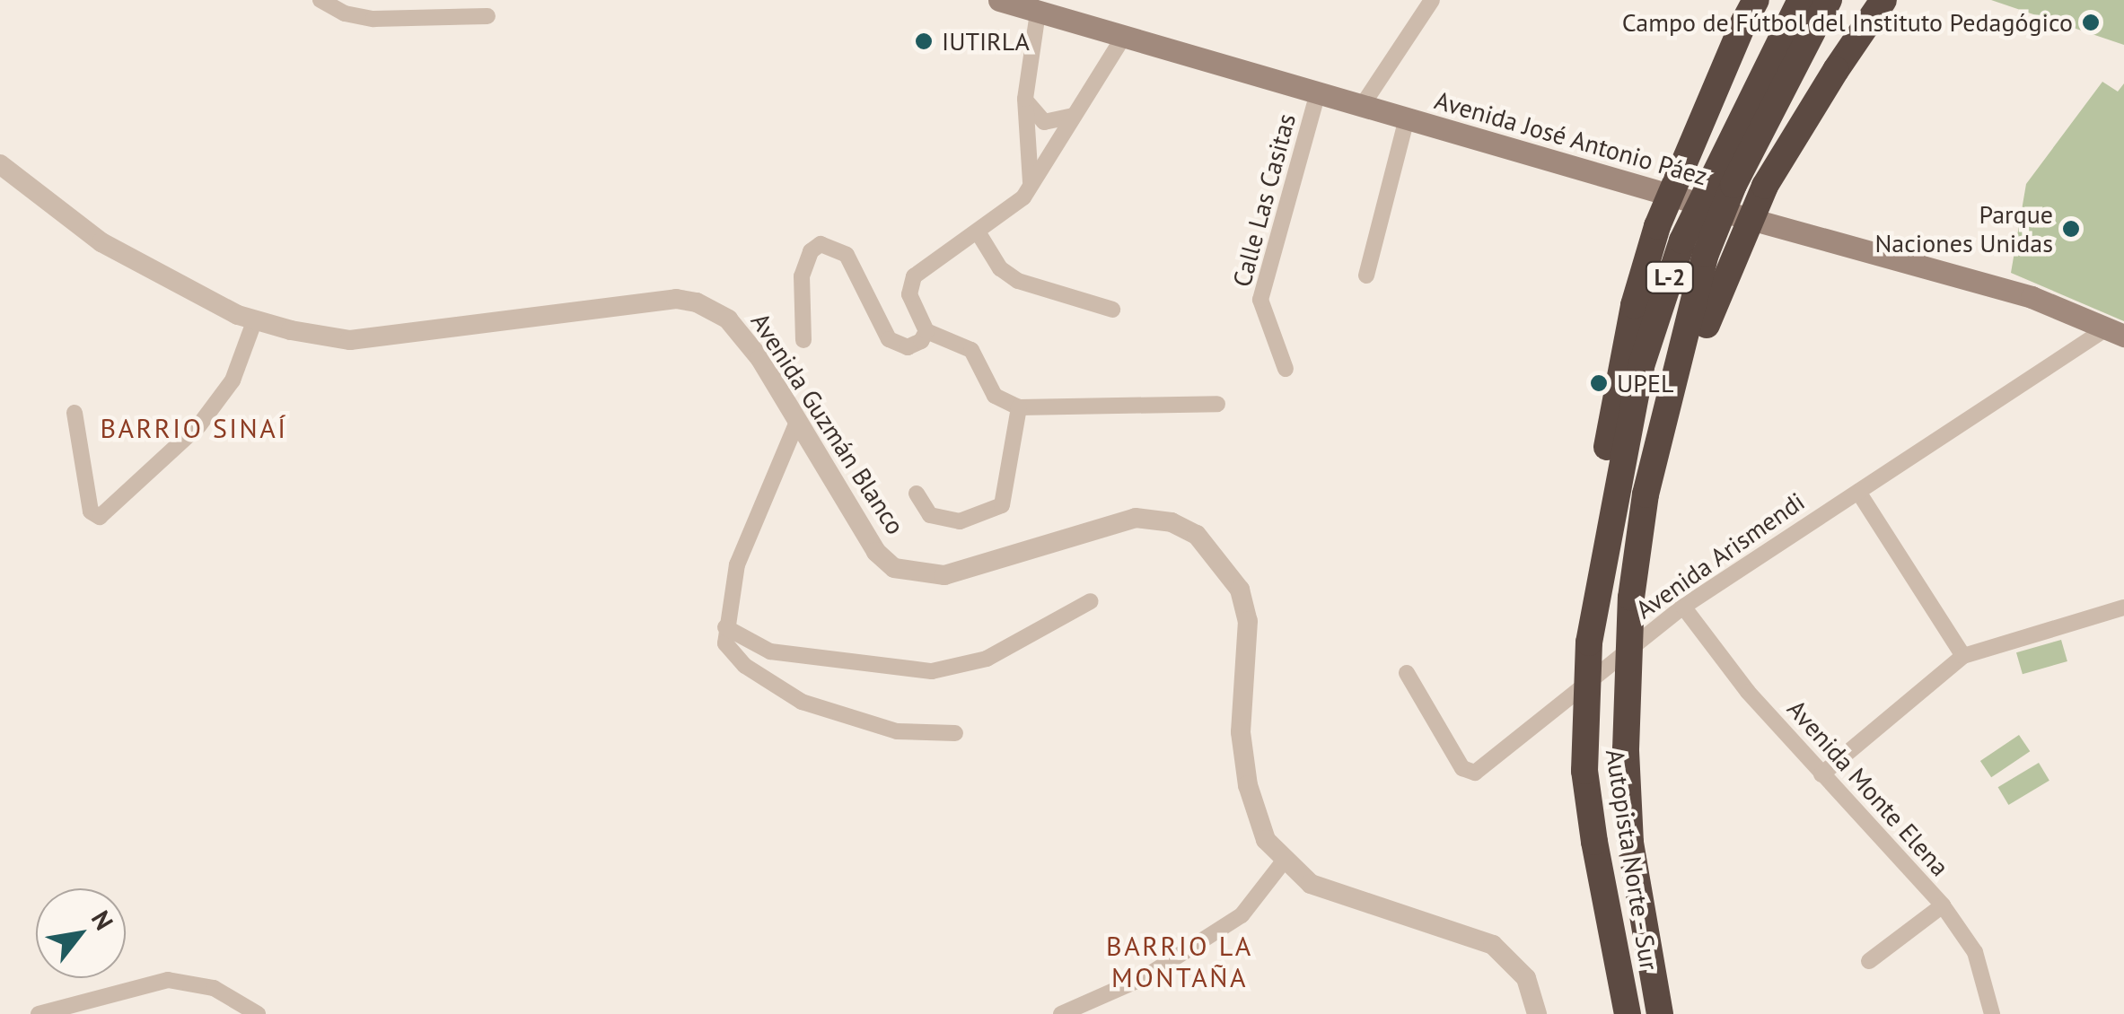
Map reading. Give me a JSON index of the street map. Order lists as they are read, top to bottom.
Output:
{
  "streets": {
    "highway": ["L-2", "Autopista Norte - Sur"],
    "main road": ["Avenida José Antonio Páez"],
    "street": [
      "Calle Las Casitas",
      "Avenida Guzmán Blanco",
      "Avenida Arismendi",
      "Avenida Monte Elena"
    ]
  },
  "crossings": [
    ["Avenida José Antonio Páez", "Calle Las Casitas"],
    ["Avenida José Antonio Páez", "Avenida Arismendi"],
    ["Avenida Arismendi", "Avenida Monte Elena"]
  ],
  "districts": ["BARRIO SINAÍ", "BARRIO LA MONTAÑA"],
  "places": [
    "Campo de Fútbol del Instituto Pedagógico",
    "IUTIRLA",
    "Parque Naciones Unidas",
    "UPEL"
  ],
  "north": "top right"
}
